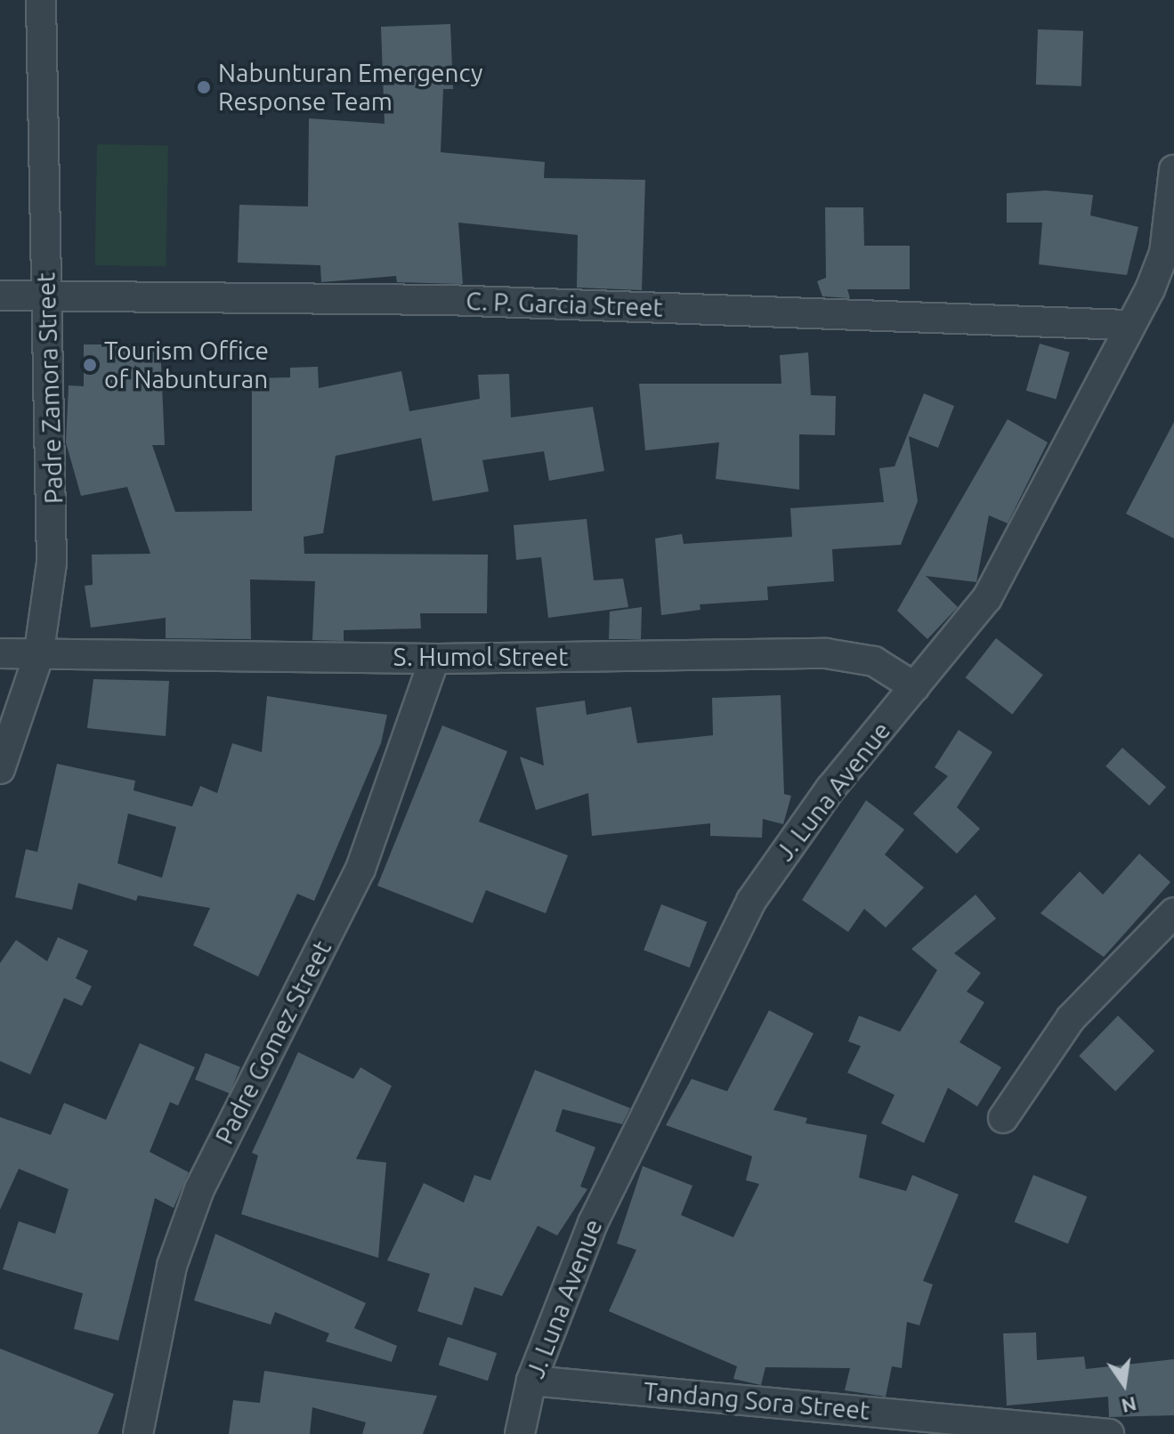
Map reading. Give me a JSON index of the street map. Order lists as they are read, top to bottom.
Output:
{
  "streets": {
    "street": [
      "C. P. Garcia Street",
      "Padre Zamora Street",
      "S. Humol Street",
      "J. Luna Avenue",
      "Padre Gomez Street",
      "Tandang Sora Street"
    ]
  },
  "crossings": [
    ["C. P. Garcia Street", "Padre Zamora Street"],
    ["C. P. Garcia Street", "J. Luna Avenue"],
    ["Padre Zamora Street", "S. Humol Street"],
    ["S. Humol Street", "J. Luna Avenue"],
    ["S. Humol Street", "Padre Gomez Street"],
    ["J. Luna Avenue", "Tandang Sora Street"]
  ],
  "places": ["Nabunturan Emergency Response Team", "Tourism Office of Nabunturan"],
  "north": "bottom"
}
